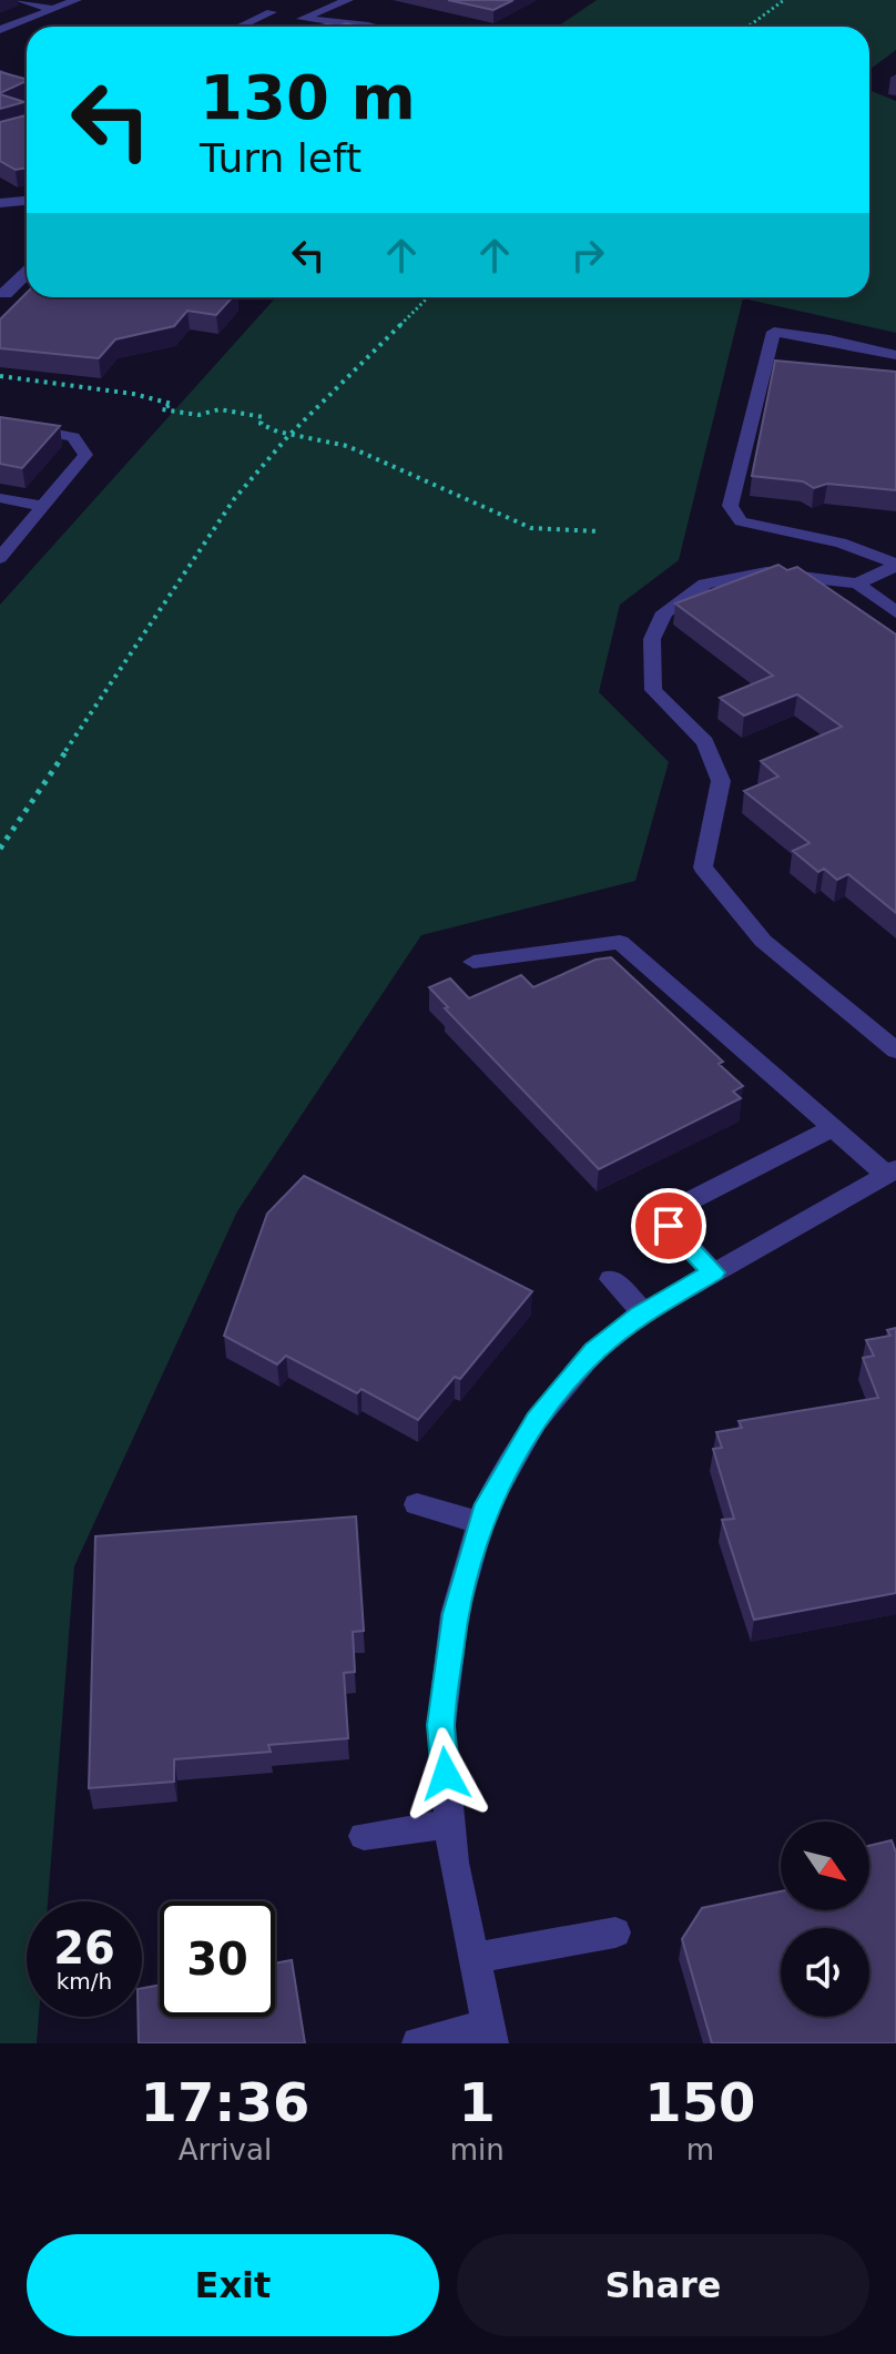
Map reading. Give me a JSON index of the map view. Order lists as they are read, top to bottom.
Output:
{
  "north": "bottom right",
  "page": {
    "turn": ["130 m", "Turn left"],
    "speed": "26 km/h",
    "limit": "30",
    "eta": [
      "17:36",
      "Arrival",
      "1",
      "min",
      "150",
      "m"
    ],
    "buttons": ["Exit", "Share"]
  }
}
